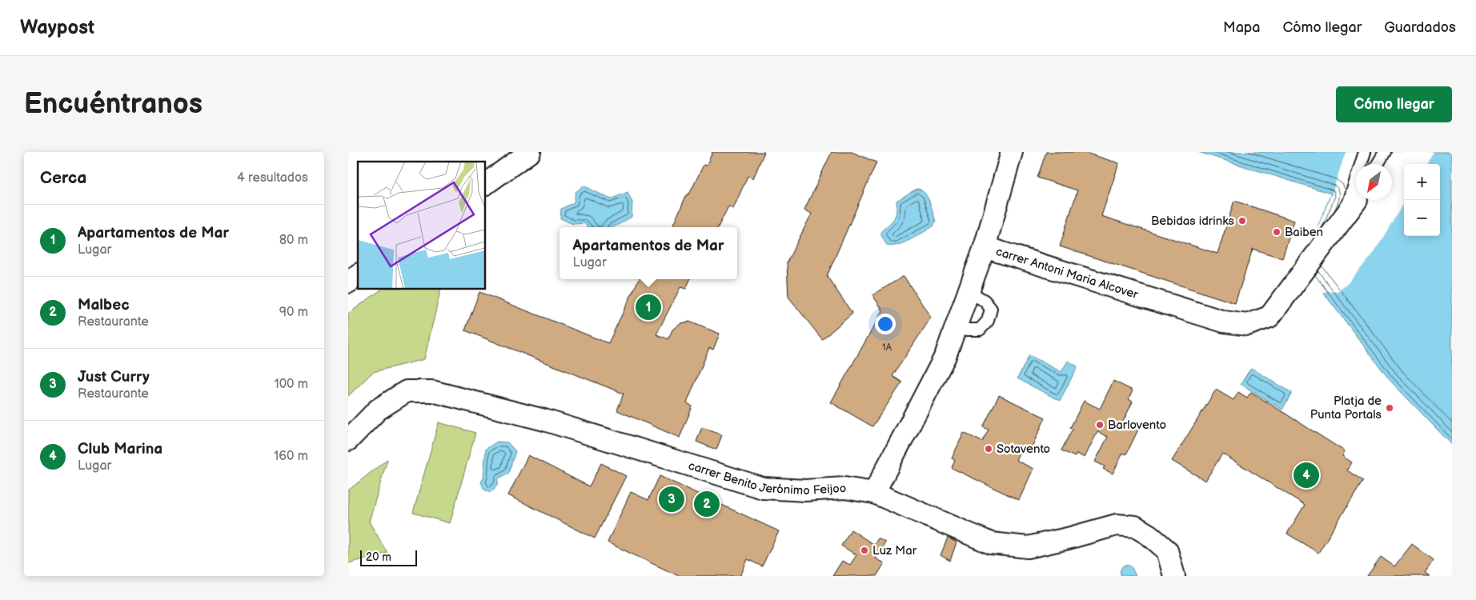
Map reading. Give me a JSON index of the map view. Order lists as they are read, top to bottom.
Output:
{
  "streets": {
    "street": ["carrer Antoni Maria Alcover", "carrer Benito Jerónimo Feijoo"]
  },
  "crossings": [
    ["carrer Antoni Maria Alcover", "carrer Benito Jerónimo Feijoo"]
  ],
  "places": [
    "Bebidas idrinks",
    "Baiben",
    "Platja de Punta Portals",
    "Barlovento",
    "Sotavento",
    "Luz Mar"
  ],
  "house_numbers": ["1A"],
  "scale_bar": "20 m",
  "north": "bottom left",
  "page": {
    "header": "Waypost",
    "nav": ["Mapa", "Cómo llegar", "Guardados"],
    "buttons": "Cómo llegar",
    "title": "Encuéntranos",
    "heading": ["Cerca", "4 resultados"],
    "map_buttons": ["+", "−"],
    "list": [
      {
        "mark": "1",
        "name": "Apartamentos de Mar",
        "note": "Lugar",
        "value": "80 m"
      },
      {
        "mark": "2",
        "name": "Malbec",
        "note": "Restaurante",
        "value": "90 m"
      },
      {
        "mark": "3",
        "name": "Just Curry",
        "note": "Restaurante",
        "value": "100 m"
      },
      {
        "mark": "4",
        "name": "Club Marina",
        "note": "Lugar",
        "value": "160 m"
      }
    ],
    "popup": ["Apartamentos de Mar", "Lugar"],
    "pins": [
      "1",
      "4",
      "3",
      "2"
    ],
    "scale": "20 m"
  }
}
